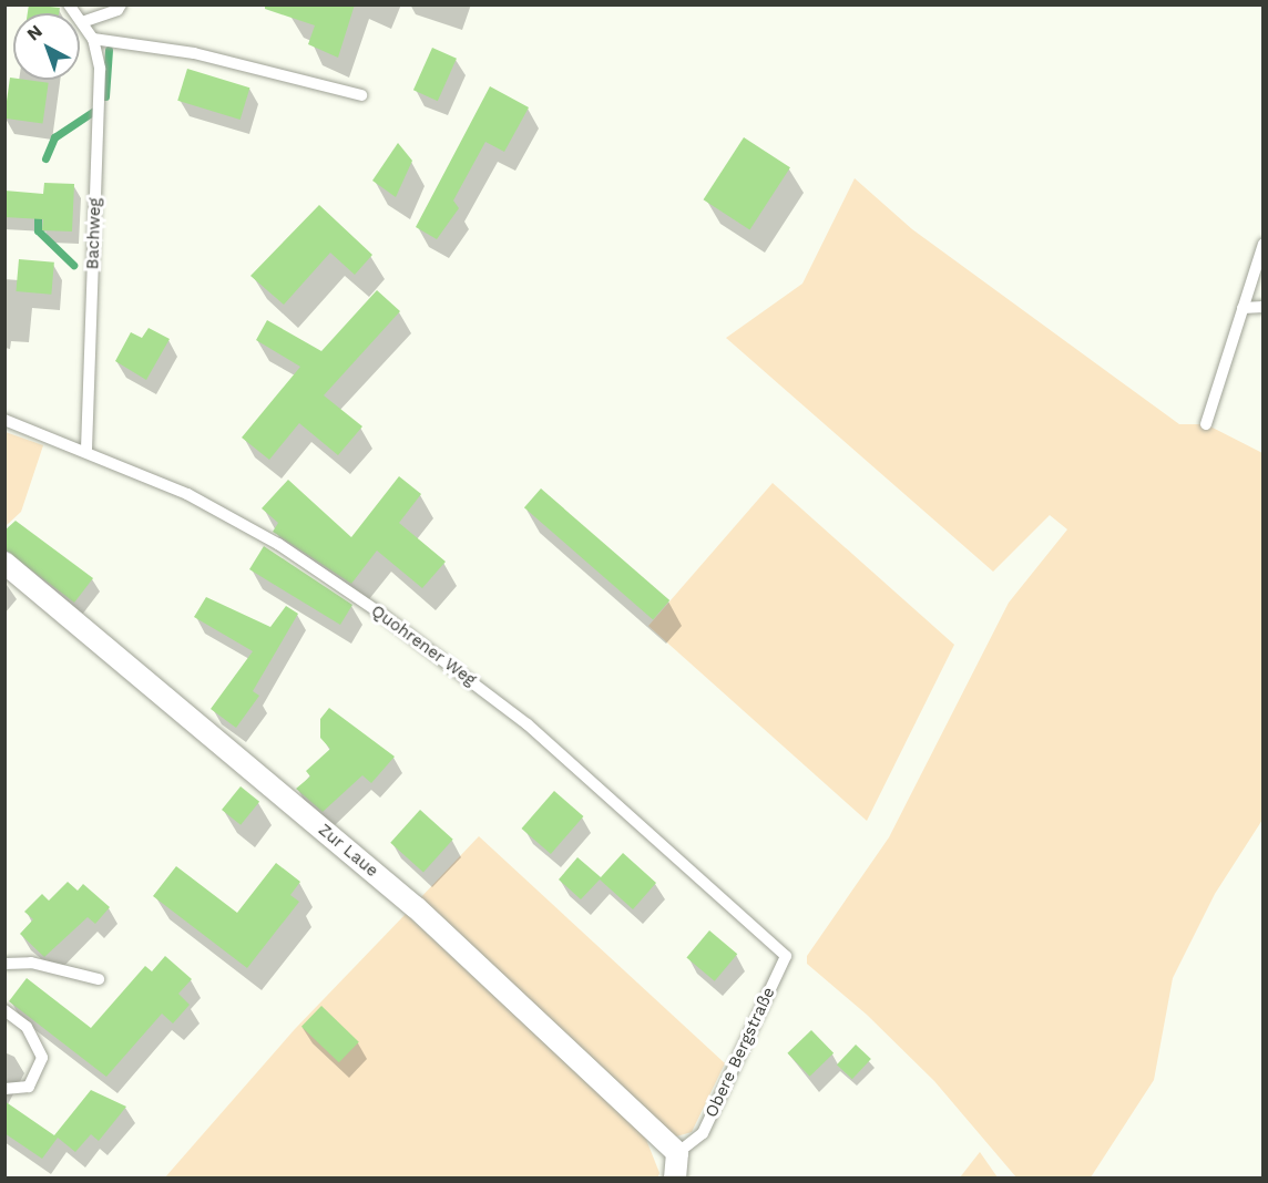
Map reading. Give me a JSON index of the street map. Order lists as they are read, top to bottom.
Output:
{
  "streets": {
    "street": ["Zur Laue"],
    "lane": ["Bachweg", "Quohrener Weg", "Obere Bergstraße"]
  },
  "crossings": [
    ["Bachweg", "Quohrener Weg"],
    ["Quohrener Weg", "Obere Bergstraße"],
    ["Zur Laue", "Obere Bergstraße"]
  ],
  "north": "top left"
}
